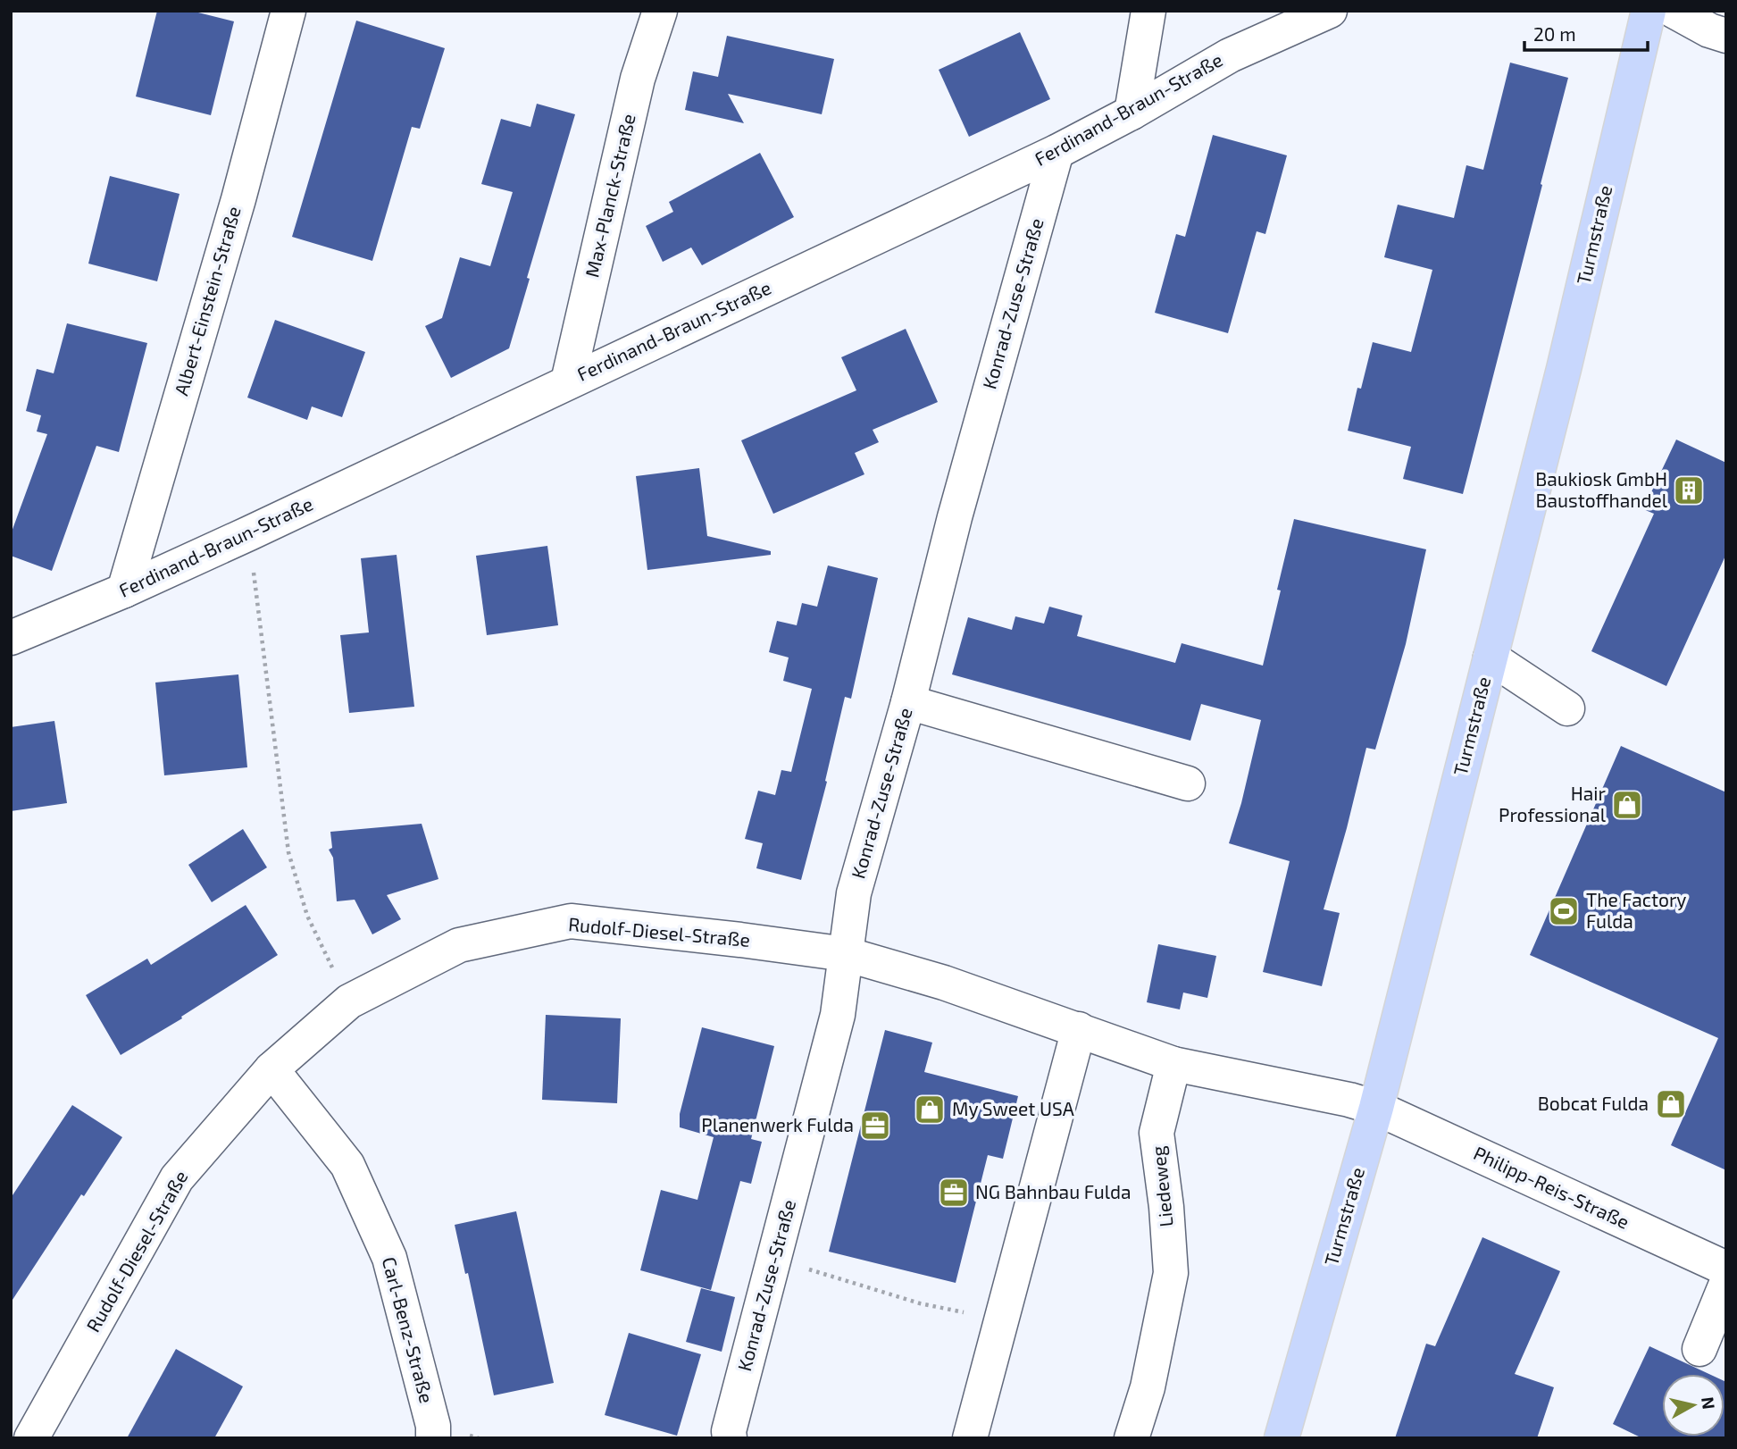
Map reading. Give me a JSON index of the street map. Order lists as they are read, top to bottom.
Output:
{
  "streets": {
    "main road": ["Turmstraße"],
    "street": [
      "Ferdinand-Braun-Straße",
      "Max-Planck-Straße",
      "Albert-Einstein-Straße",
      "Konrad-Zuse-Straße",
      "Rudolf-Diesel-Straße",
      "Liedeweg",
      "Philipp-Reis-Straße",
      "Carl-Benz-Straße"
    ]
  },
  "crossings": [
    ["Ferdinand-Braun-Straße", "Max-Planck-Straße"],
    ["Ferdinand-Braun-Straße", "Albert-Einstein-Straße"],
    ["Ferdinand-Braun-Straße", "Konrad-Zuse-Straße"],
    ["Turmstraße", "Philipp-Reis-Straße"],
    ["Konrad-Zuse-Straße", "Rudolf-Diesel-Straße"],
    ["Rudolf-Diesel-Straße", "Liedeweg"],
    ["Rudolf-Diesel-Straße", "Carl-Benz-Straße"]
  ],
  "places": {
    "building": ["Baukiosk GmbH Baustoffhandel"],
    "shop": ["Hair Professional", "Bobcat Fulda", "My Sweet USA"],
    "sports": ["The Factory Fulda"],
    "office": ["Planenwerk Fulda", "NG Bahnbau Fulda"]
  },
  "scale_bar": "20 m",
  "north": "right"
}
